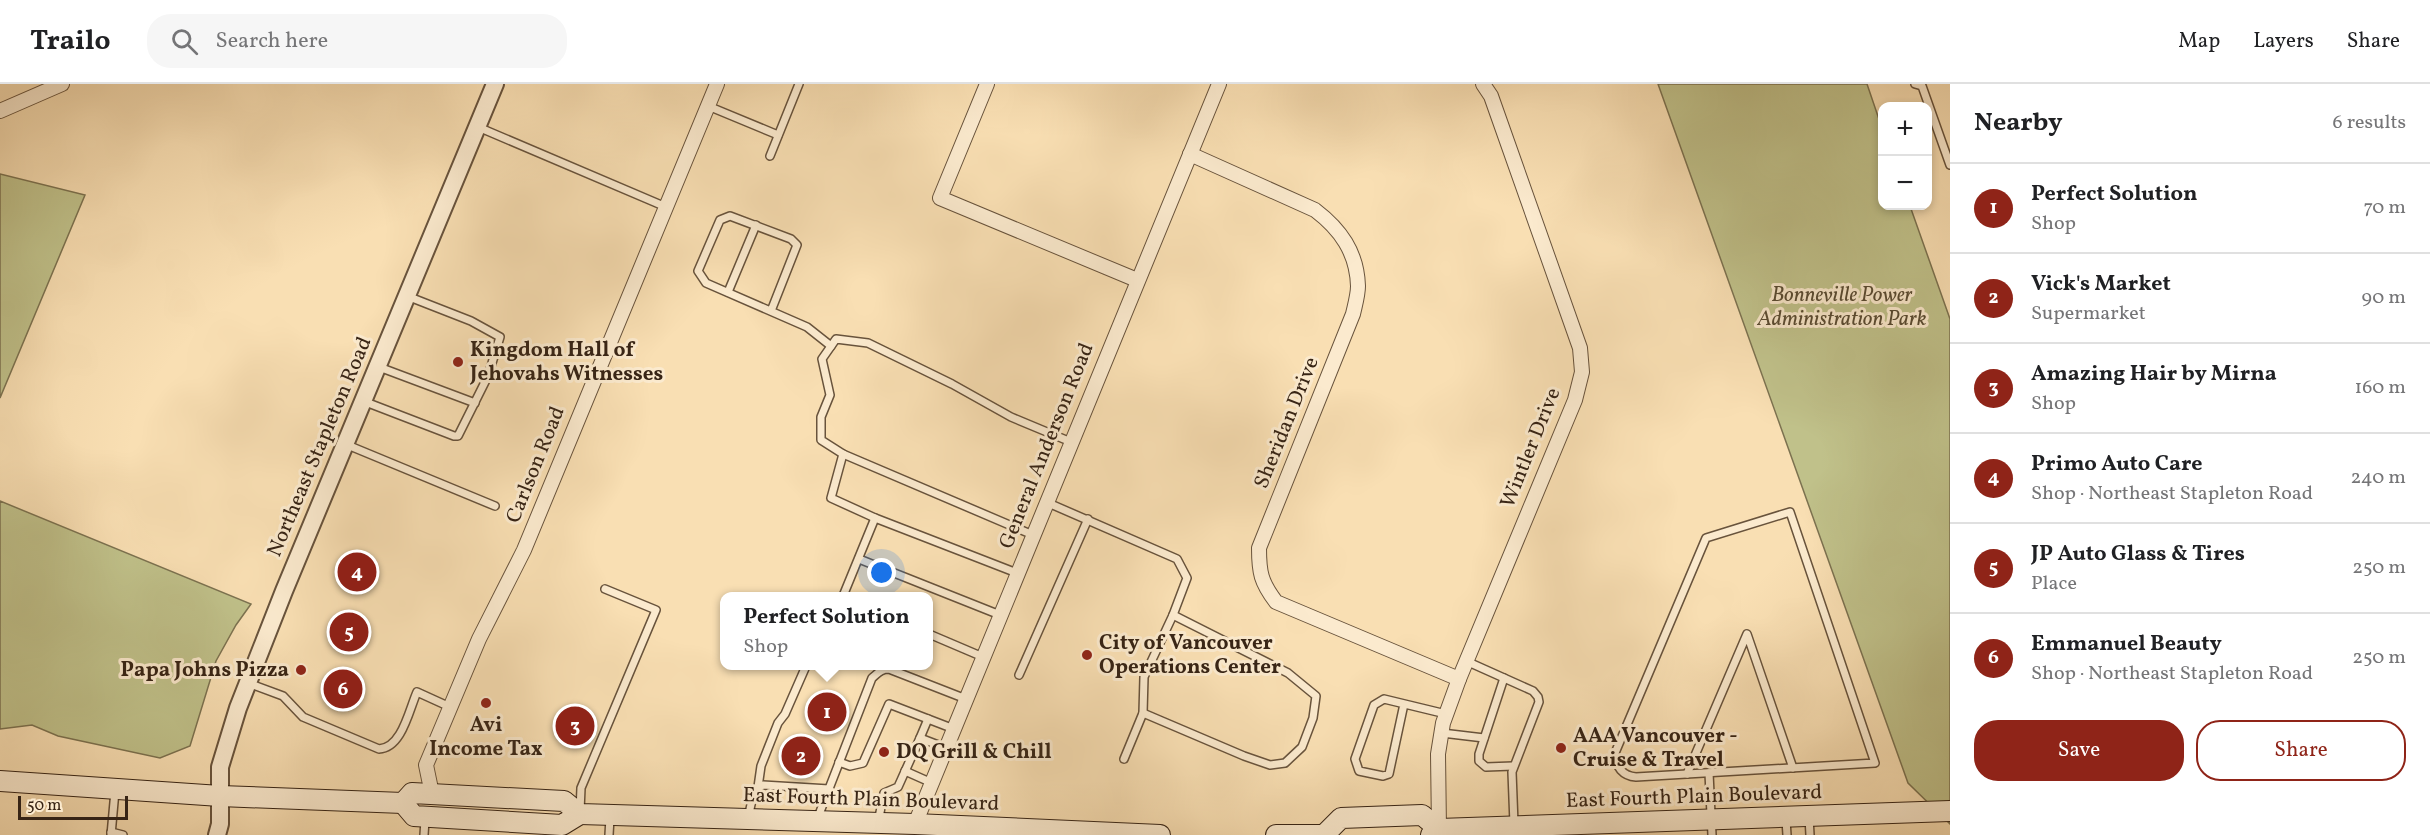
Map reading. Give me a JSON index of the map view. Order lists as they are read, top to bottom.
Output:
{
  "streets": {
    "main road": ["East Fourth Plain Boulevard"],
    "street": [
      "Sheridan Drive",
      "General Anderson Road",
      "Northeast Stapleton Road",
      "Wintler Drive",
      "Carlson Road"
    ]
  },
  "crossings": [
    ["Sheridan Drive", "General Anderson Road"],
    ["Sheridan Drive", "Wintler Drive"],
    ["General Anderson Road", "East Fourth Plain Boulevard"],
    ["Northeast Stapleton Road", "East Fourth Plain Boulevard"],
    ["Wintler Drive", "East Fourth Plain Boulevard"],
    ["Carlson Road", "East Fourth Plain Boulevard"]
  ],
  "parks": ["Bonneville Power Administration Park"],
  "places": [
    "Kingdom Hall of Jehovahs Witnesses",
    "City of Vancouver Operations Center",
    "Papa Johns Pizza",
    "Avi Income Tax",
    "AAA Vancouver - Cruise & Travel",
    "DQ Grill & Chill"
  ],
  "scale_bar": "50 m",
  "page": {
    "header": "Trailo",
    "search": "Search here",
    "nav": ["Map", "Layers", "Share"],
    "heading": ["Nearby", "6 results"],
    "map_buttons": ["+", "−"],
    "list": [
      {
        "mark": "1",
        "name": "Perfect Solution",
        "note": "Shop",
        "value": "70 m"
      },
      {
        "mark": "2",
        "name": "Vick's Market",
        "note": "Supermarket",
        "value": "90 m"
      },
      {
        "mark": "3",
        "name": "Amazing Hair by Mirna",
        "note": "Shop",
        "value": "160 m"
      },
      {
        "mark": "4",
        "name": "Primo Auto Care",
        "note": "Shop · Northeast Stapleton Road",
        "value": "240 m"
      },
      {
        "mark": "5",
        "name": "JP Auto Glass & Tires",
        "note": "Place",
        "value": "250 m"
      },
      {
        "mark": "6",
        "name": "Emmanuel Beauty",
        "note": "Shop · Northeast Stapleton Road",
        "value": "250 m"
      }
    ],
    "pins": [
      "4",
      "5",
      "6",
      "1",
      "3",
      "2"
    ],
    "popup": ["Perfect Solution", "Shop"],
    "buttons": ["Save", "Share"],
    "scale": "50 m"
  }
}
